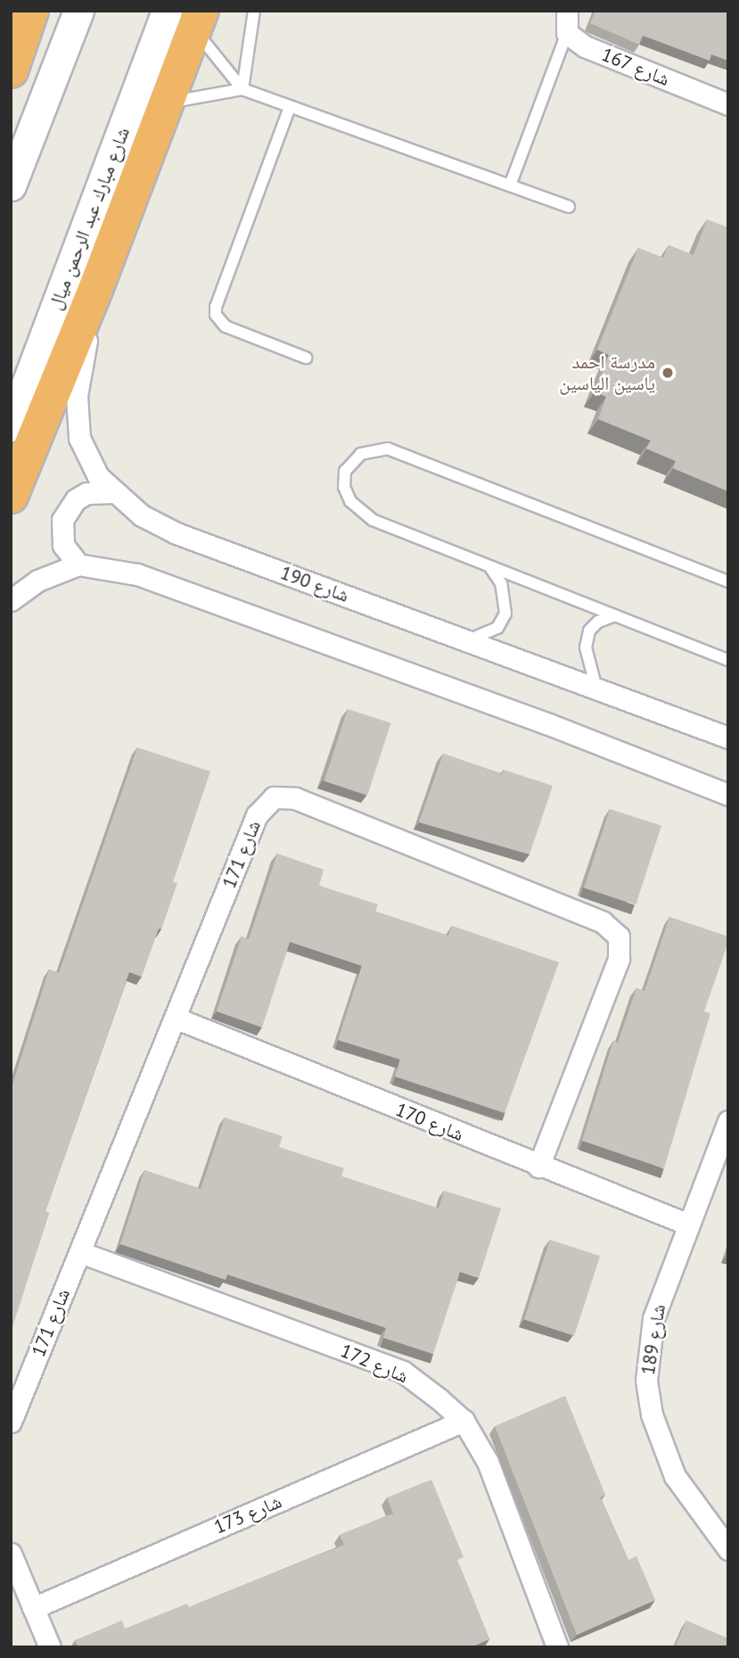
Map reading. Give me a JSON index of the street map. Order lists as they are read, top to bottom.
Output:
{
  "streets": {
    "main road": ["شارع مبارك عبد الرحمن ميال"],
    "street": [
      "شارع 167",
      "شارع 190",
      "شارع 171",
      "شارع 170",
      "شارع 189",
      "شارع 172",
      "شارع 173"
    ]
  },
  "crossings": [
    ["شارع 171", "شارع 170"],
    ["شارع 171", "شارع 172"],
    ["شارع 170", "شارع 189"],
    ["شارع 172", "شارع 173"]
  ],
  "places": ["مدرسة احمد ياسين الياسين"]
}
